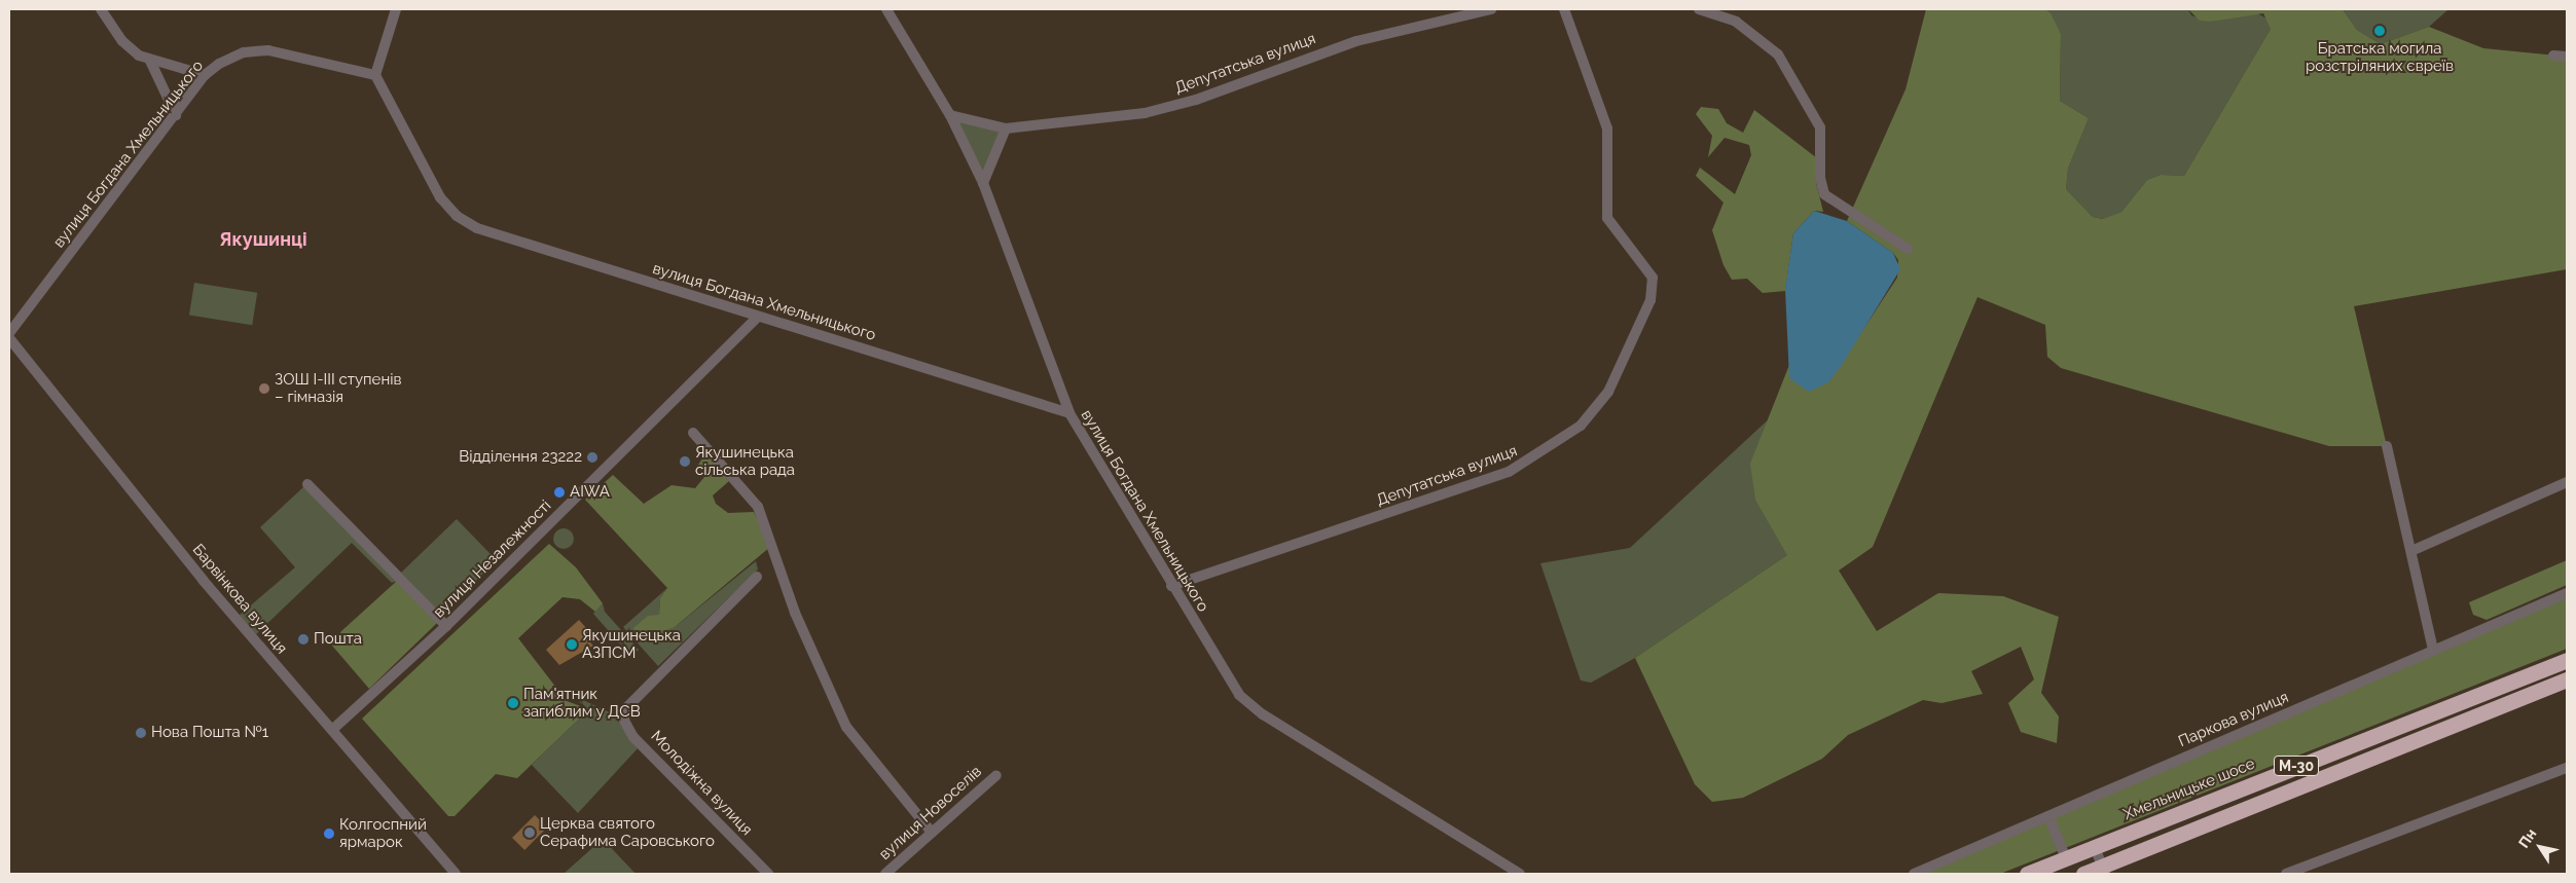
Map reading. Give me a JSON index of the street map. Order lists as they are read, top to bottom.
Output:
{
  "streets": {
    "highway": ["М-30", "Хмельницьке шосе"],
    "street": [
      "Депутатська вулиця",
      "вулиця Богдана Хмельницького",
      "вулиця Незалежності",
      "Барвінкова вулиця",
      "Паркова вулиця",
      "Молодіжна вулиця",
      "вулиця Новоселів"
    ]
  },
  "crossings": [
    ["Депутатська вулиця", "вулиця Богдана Хмельницького"],
    ["вулиця Богдана Хмельницького", "вулиця Незалежності"],
    ["вулиця Незалежності", "Барвінкова вулиця"]
  ],
  "districts": ["Якушинці"],
  "places": [
    "Братська могила розстріляних євреїв",
    "ЗОШ І-ІІІ ступенів – гімназія",
    "Відділення 23222",
    "Якушинецька сільська рада",
    "AIWA",
    "Пошта",
    "Якушинецька АЗПСМ",
    "Пам'ятник загиблим у ДСВ",
    "Нова Пошта №1",
    "Церква святого Серафима Саровського",
    "Колгоспний ярмарок"
  ],
  "north": "top left"
}
